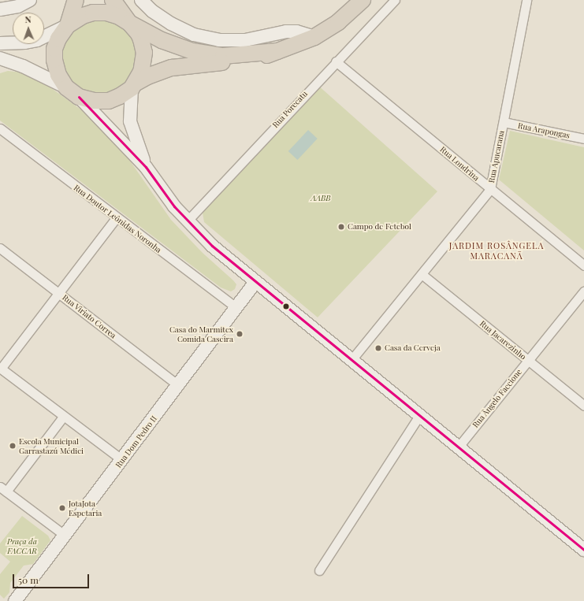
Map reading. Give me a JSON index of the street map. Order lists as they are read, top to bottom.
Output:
{
  "streets": {
    "street": [
      "Rua Porecatu",
      "Rua Arapongas",
      "Rua Apucarana",
      "Rua Londrina",
      "Rua Doutor Leônidas Noronha",
      "Rua Viriato Correa",
      "Rua Jacarezinho",
      "Rua Ângelo Faccione",
      "Rua Dom Pedro II"
    ]
  },
  "crossings": [
    ["Rua Porecatu", "Rua Londrina"],
    ["Rua Arapongas", "Rua Apucarana"],
    ["Rua Apucarana", "Rua Londrina"],
    ["Rua Apucarana", "Rua Jacarezinho"],
    ["Rua Doutor Leônidas Noronha", "Rua Dom Pedro II"],
    ["Rua Viriato Correa", "Rua Dom Pedro II"],
    ["Rua Jacarezinho", "Rua Ângelo Faccione"]
  ],
  "districts": ["JARDIM ROSÂNGELA MARACANÃ"],
  "parks": ["AABB", "Praça da FACCAR"],
  "places": [
    "Campo de Fetebol",
    "Casa do Marmitex Comida Caseira",
    "Casa da Cerveja",
    "Escola Municipal Garrastazú Médici",
    "JotaJota Espetaria"
  ],
  "scale_bar": "50 m",
  "north": "top"
}
